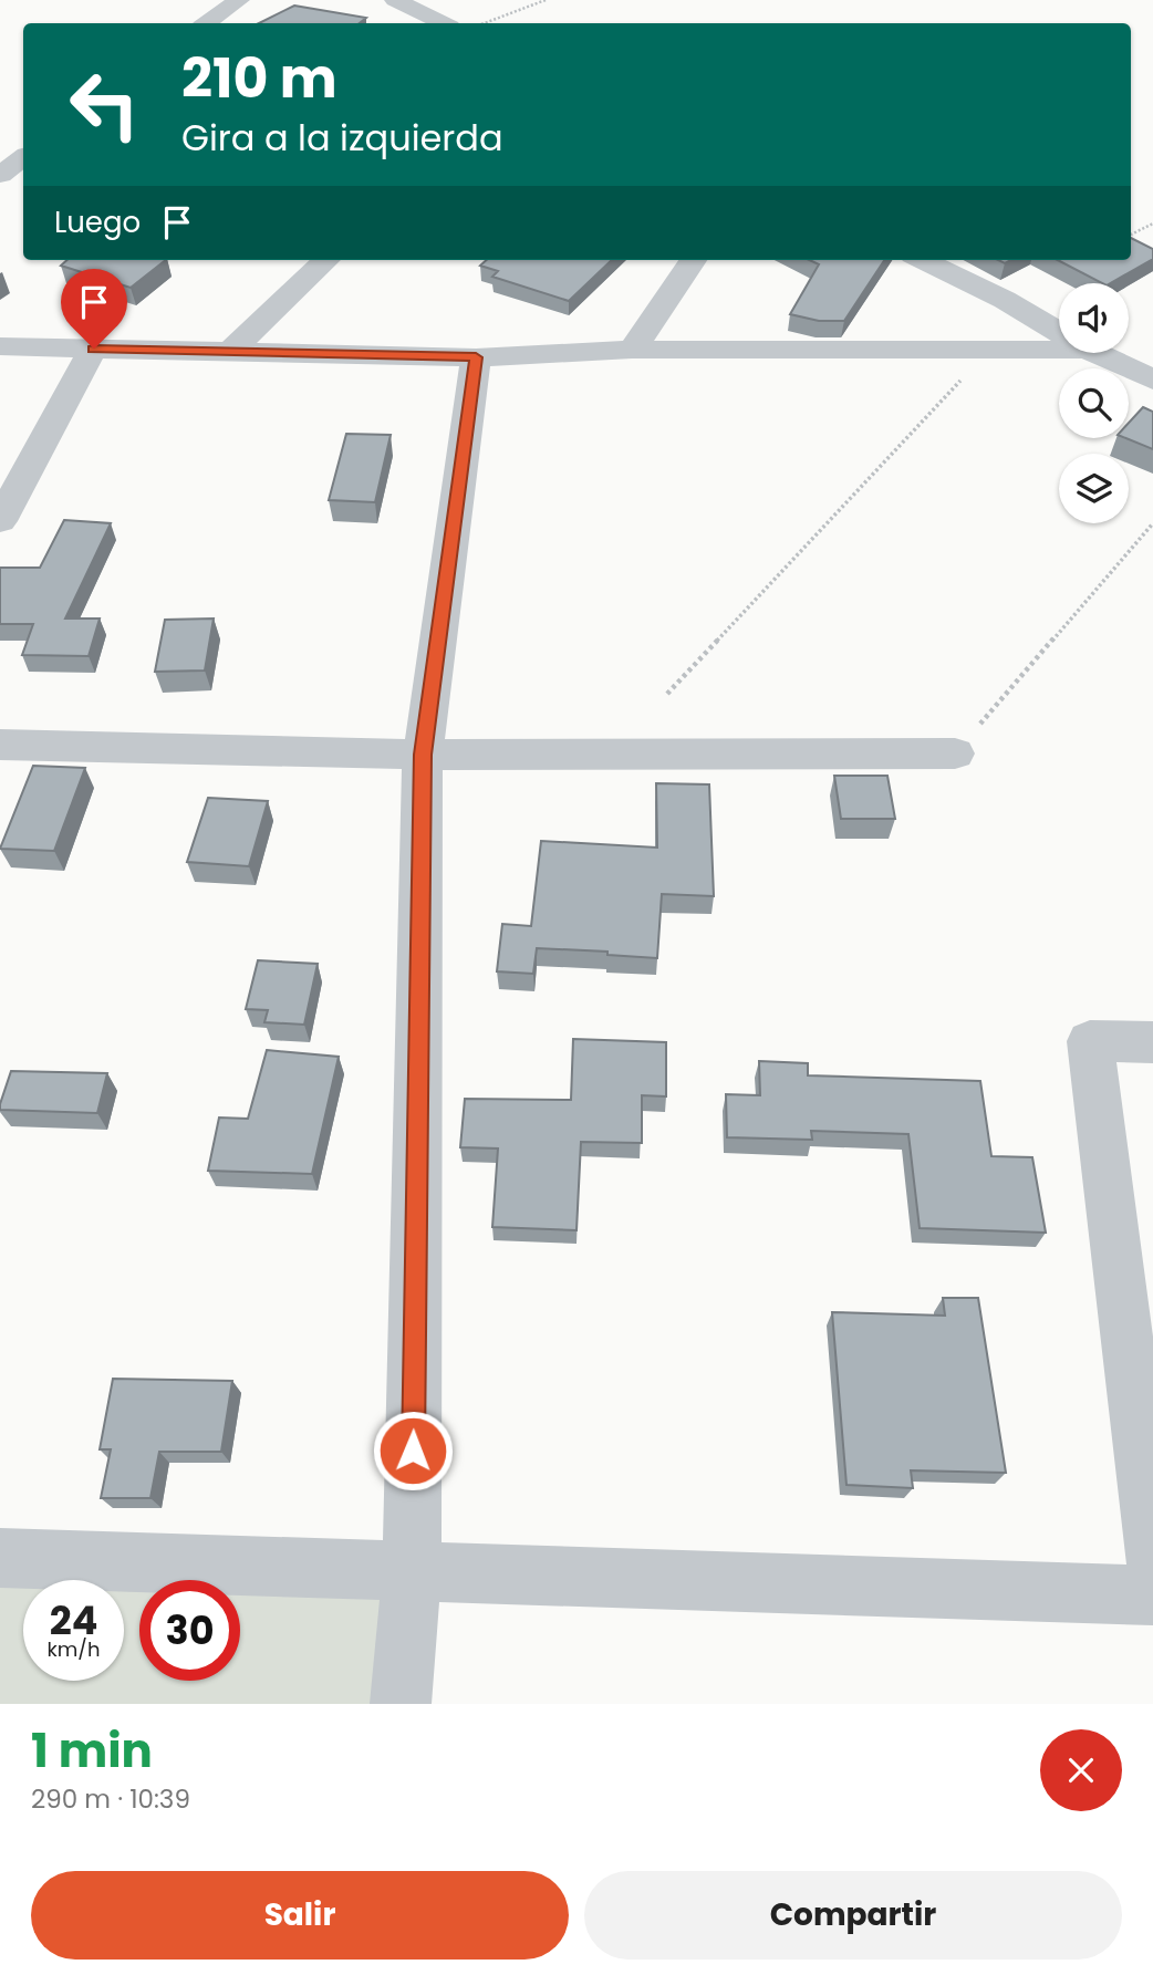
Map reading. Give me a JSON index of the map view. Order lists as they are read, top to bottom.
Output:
{
  "page": {
    "turn": ["210 m", "Gira a la izquierda"],
    "then": "Luego",
    "speed": "24 km/h",
    "limit": "30",
    "heading": ["1 min", "290 m · 10:39"],
    "buttons": ["Salir", "Compartir"]
  }
}
